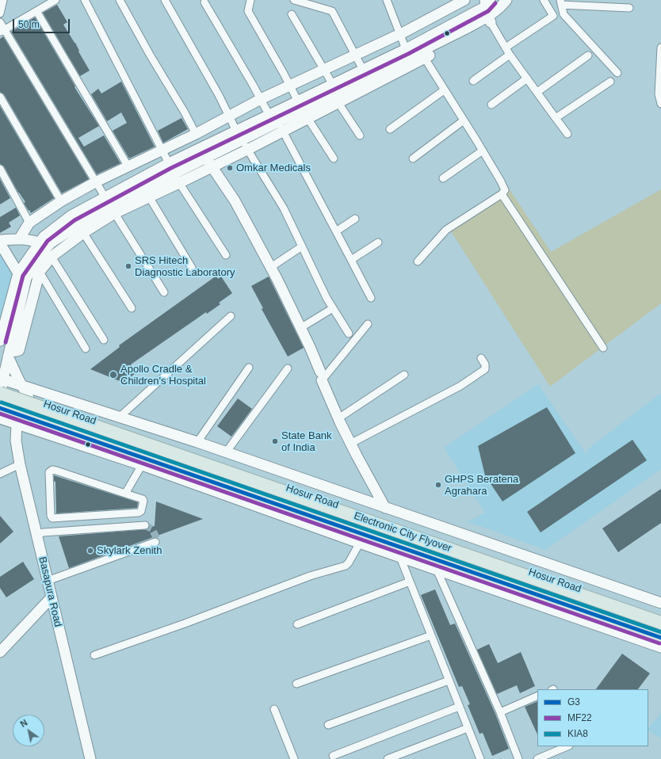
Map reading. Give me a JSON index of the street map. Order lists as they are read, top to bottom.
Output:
{
  "streets": {
    "highway": ["Hosur Road", "Electronic City Flyover"],
    "street": ["Basapura Road"]
  },
  "crossings": [
    ["Hosur Road", "Electronic City Flyover"]
  ],
  "places": [
    "Omkar Medicals",
    "SRS Hitech Diagnostic Laboratory",
    "Apollo Cradle & Children's Hospital",
    "State Bank of India",
    "GHPS Beratena Agrahara",
    "Skylark Zenith"
  ],
  "lines": ["transit line MF22", "transit line KIA8", "transit line G3"],
  "legend": ["G3", "MF22", "KIA8"],
  "scale_bar": "50 m",
  "north": "top left"
}
